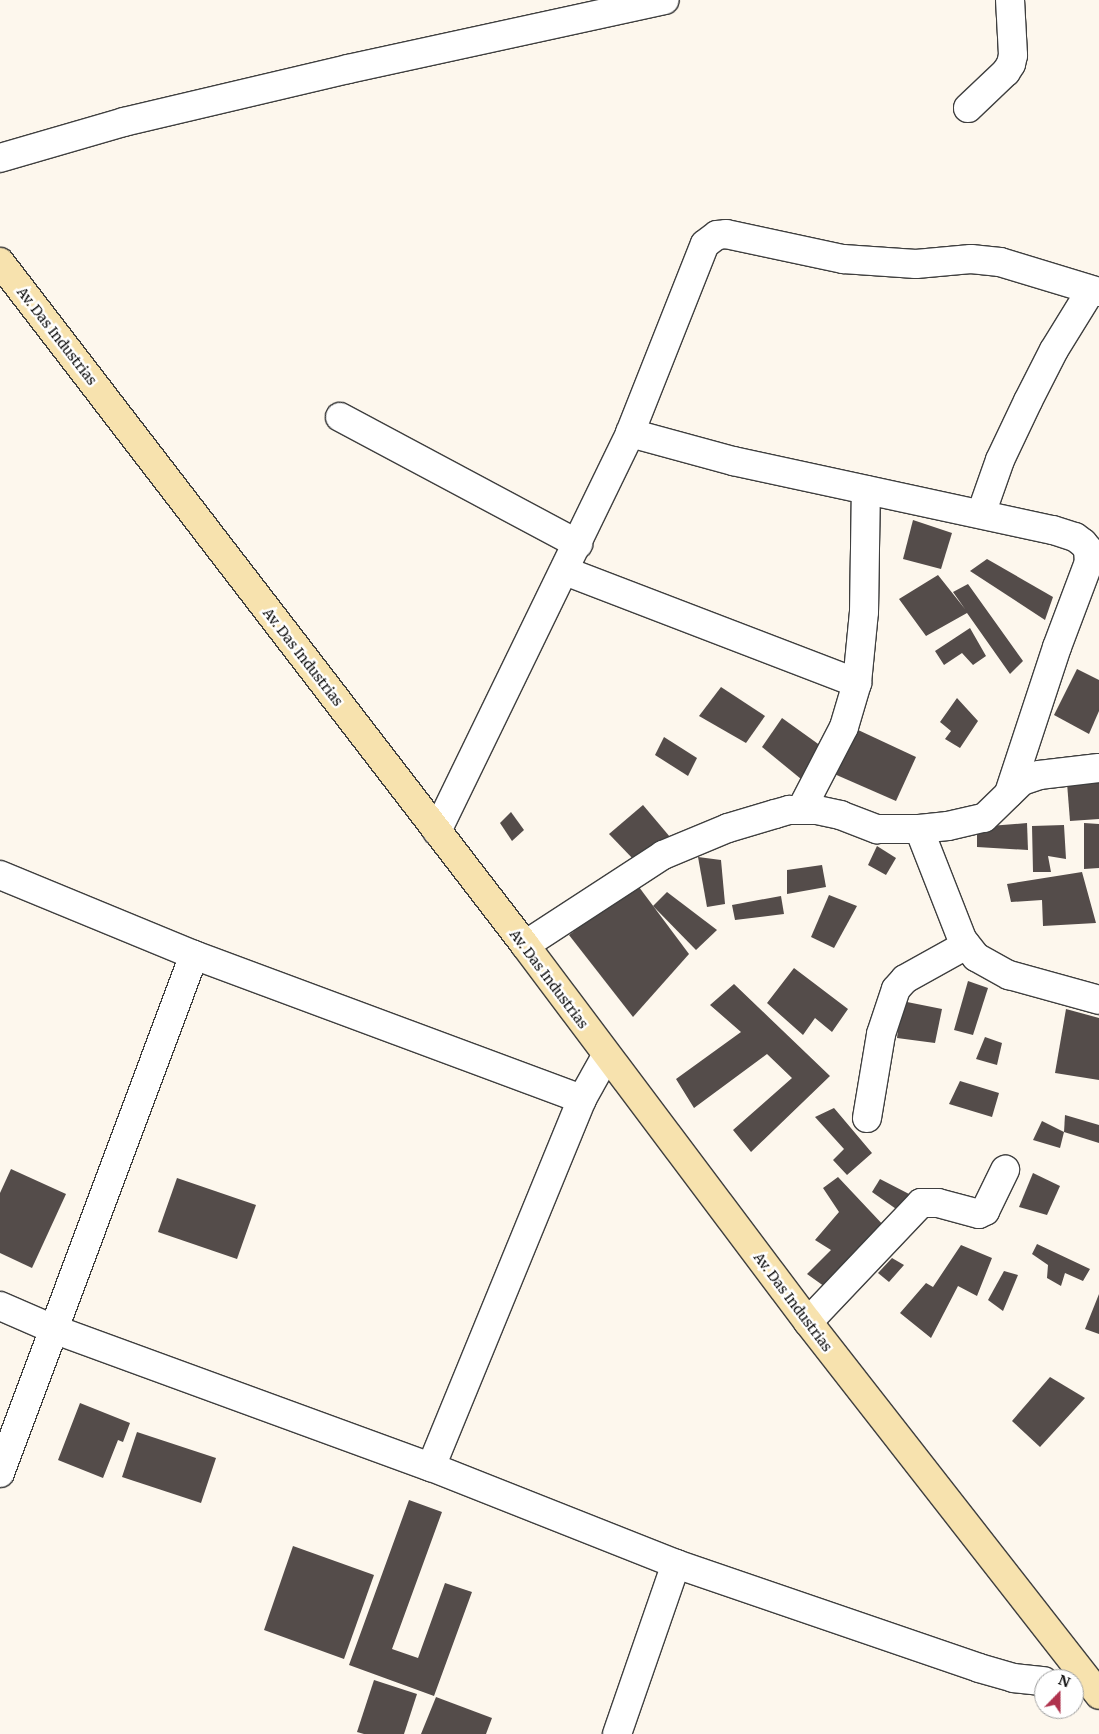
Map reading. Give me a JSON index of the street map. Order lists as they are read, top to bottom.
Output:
{
  "streets": {
    "main road": ["Av. Das Industrias"]
  },
  "north": "top"
}
